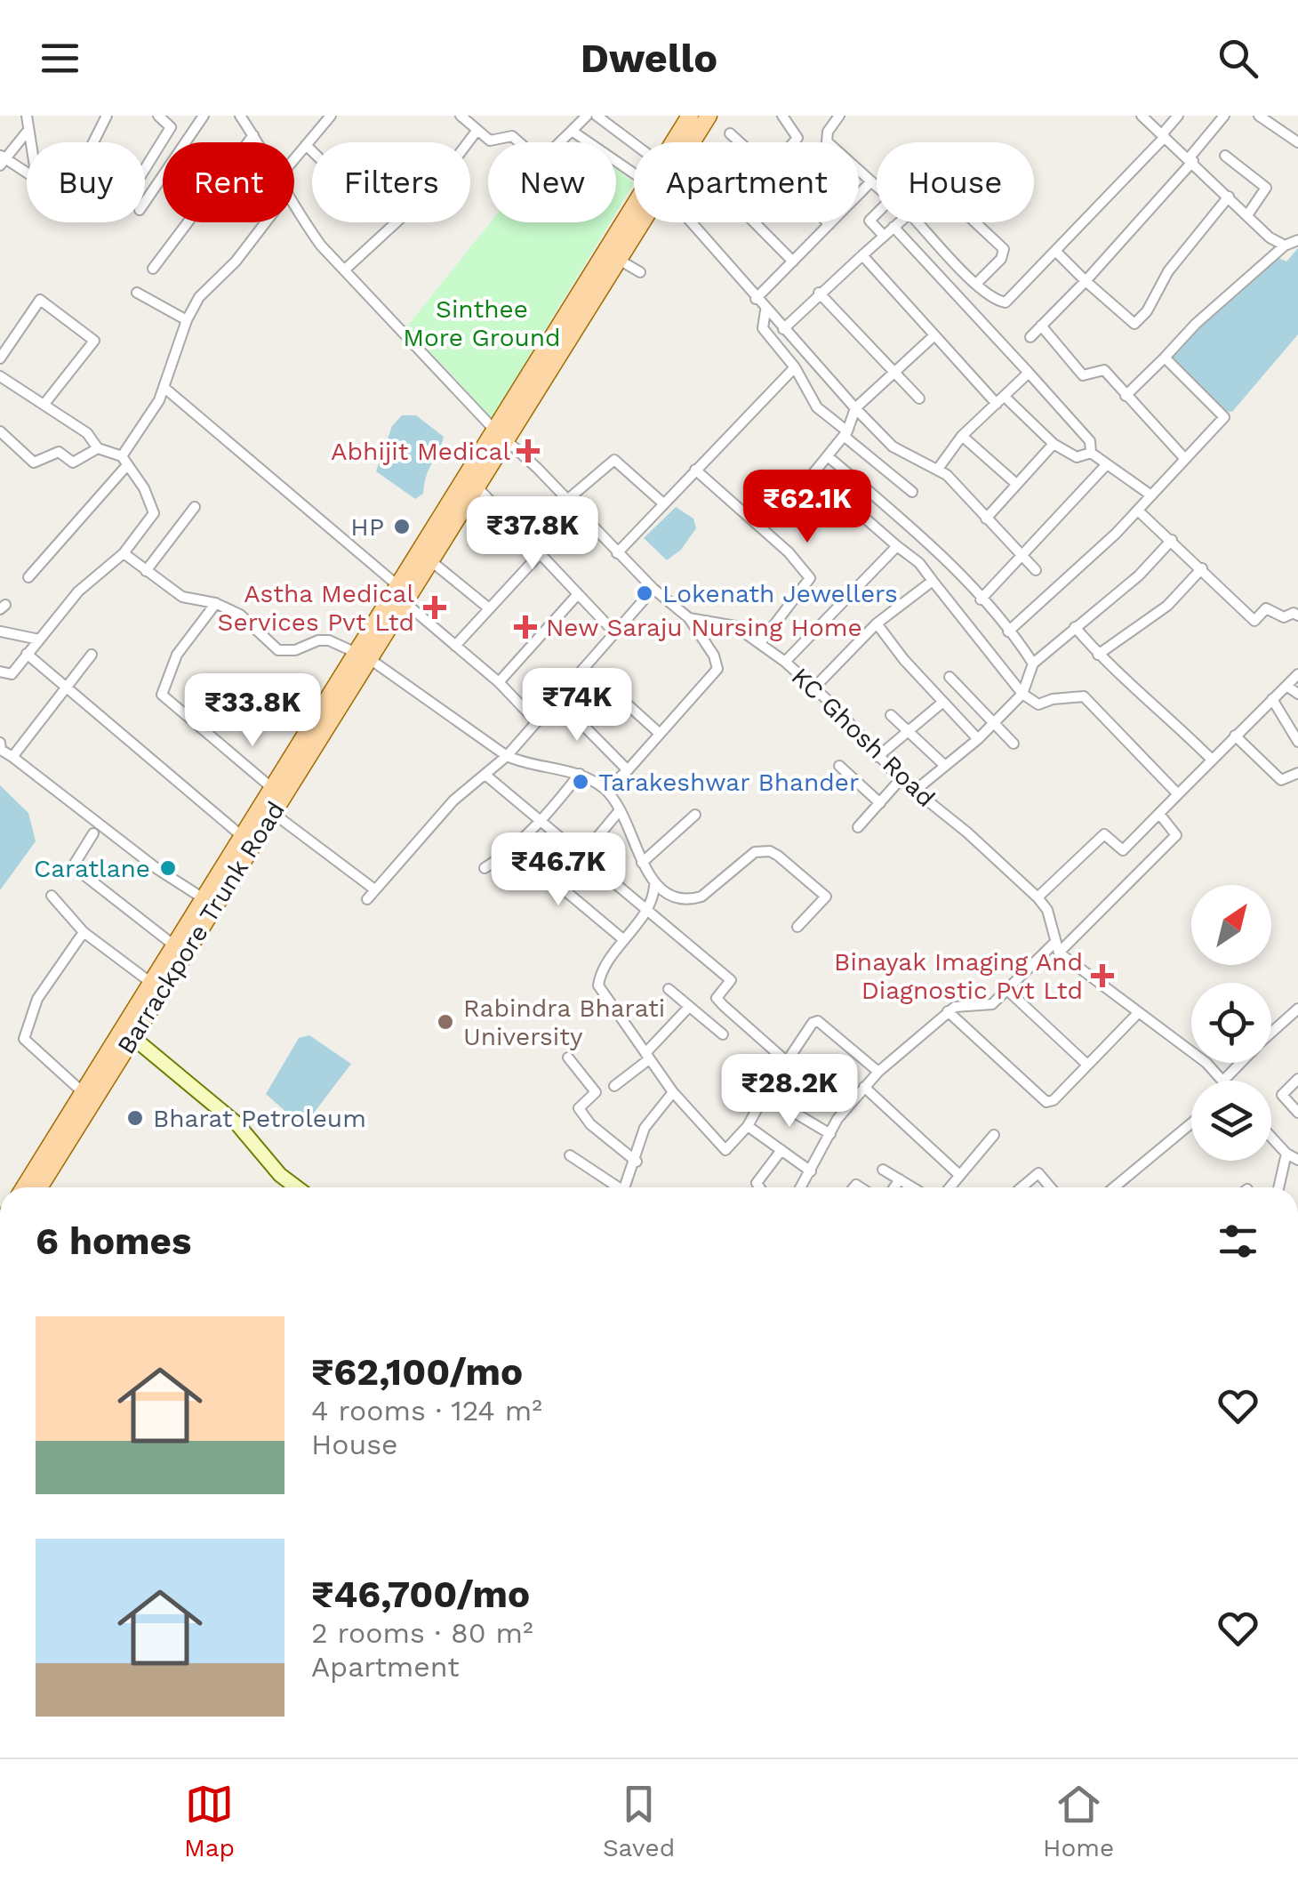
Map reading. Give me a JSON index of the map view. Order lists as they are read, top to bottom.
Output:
{
  "streets": {
    "main road": ["Barrackpore Trunk Road"],
    "street": ["KC Ghosh Road"]
  },
  "parks": ["Sinthee More Ground"],
  "places": {
    "health": [
      "Abhijit Medical",
      "Astha Medical Services Pvt Ltd",
      "New Saraju Nursing Home",
      "Binayak Imaging And Diagnostic Pvt Ltd"
    ],
    "other": [
      "HP",
      "Lokenath Jewellers",
      "Tarakeshwar Bhander",
      "Caratlane",
      "Rabindra Bharati University",
      "Bharat Petroleum"
    ]
  },
  "north": "top right",
  "page": {
    "header": "Dwello",
    "chip": [
      "Buy",
      "Rent",
      "Filters",
      "New",
      "Apartment",
      "House"
    ],
    "price": [
      "₹62.1K",
      "₹37.8K",
      "₹74K",
      "₹33.8K",
      "₹46.7K",
      "₹28.2K"
    ],
    "heading": "6 homes",
    "list": [
      {
        "name": "₹62,100/mo",
        "note": "4 rooms · 124 m² · House"
      },
      {
        "name": "₹46,700/mo",
        "note": "2 rooms · 80 m² · Apartment"
      }
    ],
    "tabs": ["Map", "Saved", "Home"]
  }
}
